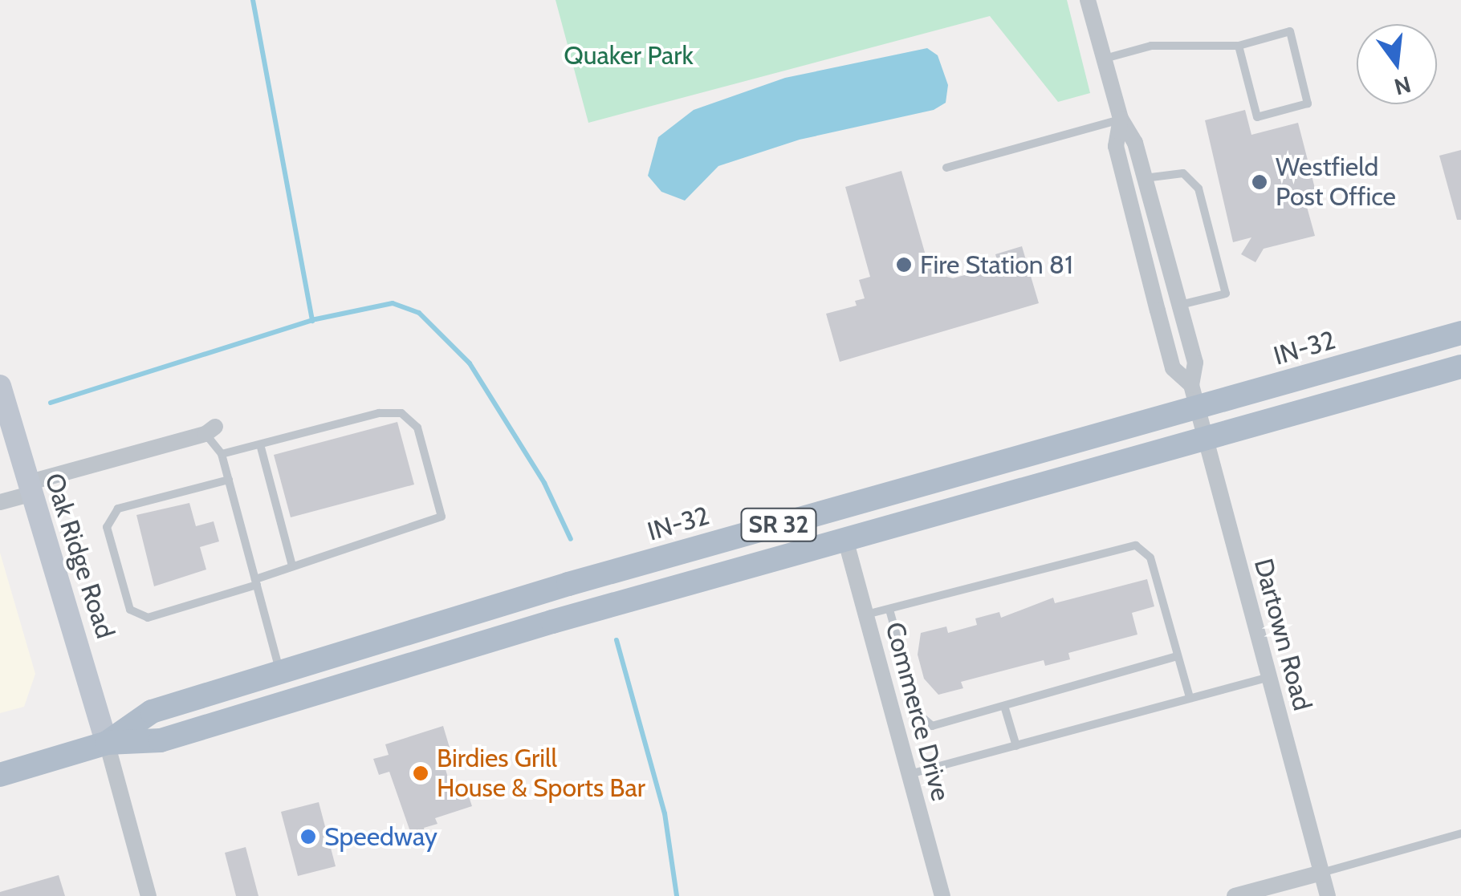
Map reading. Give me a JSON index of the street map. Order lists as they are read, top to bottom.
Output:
{
  "streets": {
    "main road": ["IN-32", "SR 32"],
    "street": ["Oak Ridge Road", "Dartown Road", "Commerce Drive"]
  },
  "crossings": [
    ["IN-32", "Oak Ridge Road"],
    ["IN-32", "Dartown Road"],
    ["IN-32", "Commerce Drive"]
  ],
  "parks": ["Quaker Park"],
  "places": [
    "Westfield Post Office",
    "Fire Station 81",
    "Birdies Grill House & Sports Bar",
    "Speedway"
  ],
  "north": "bottom"
}
